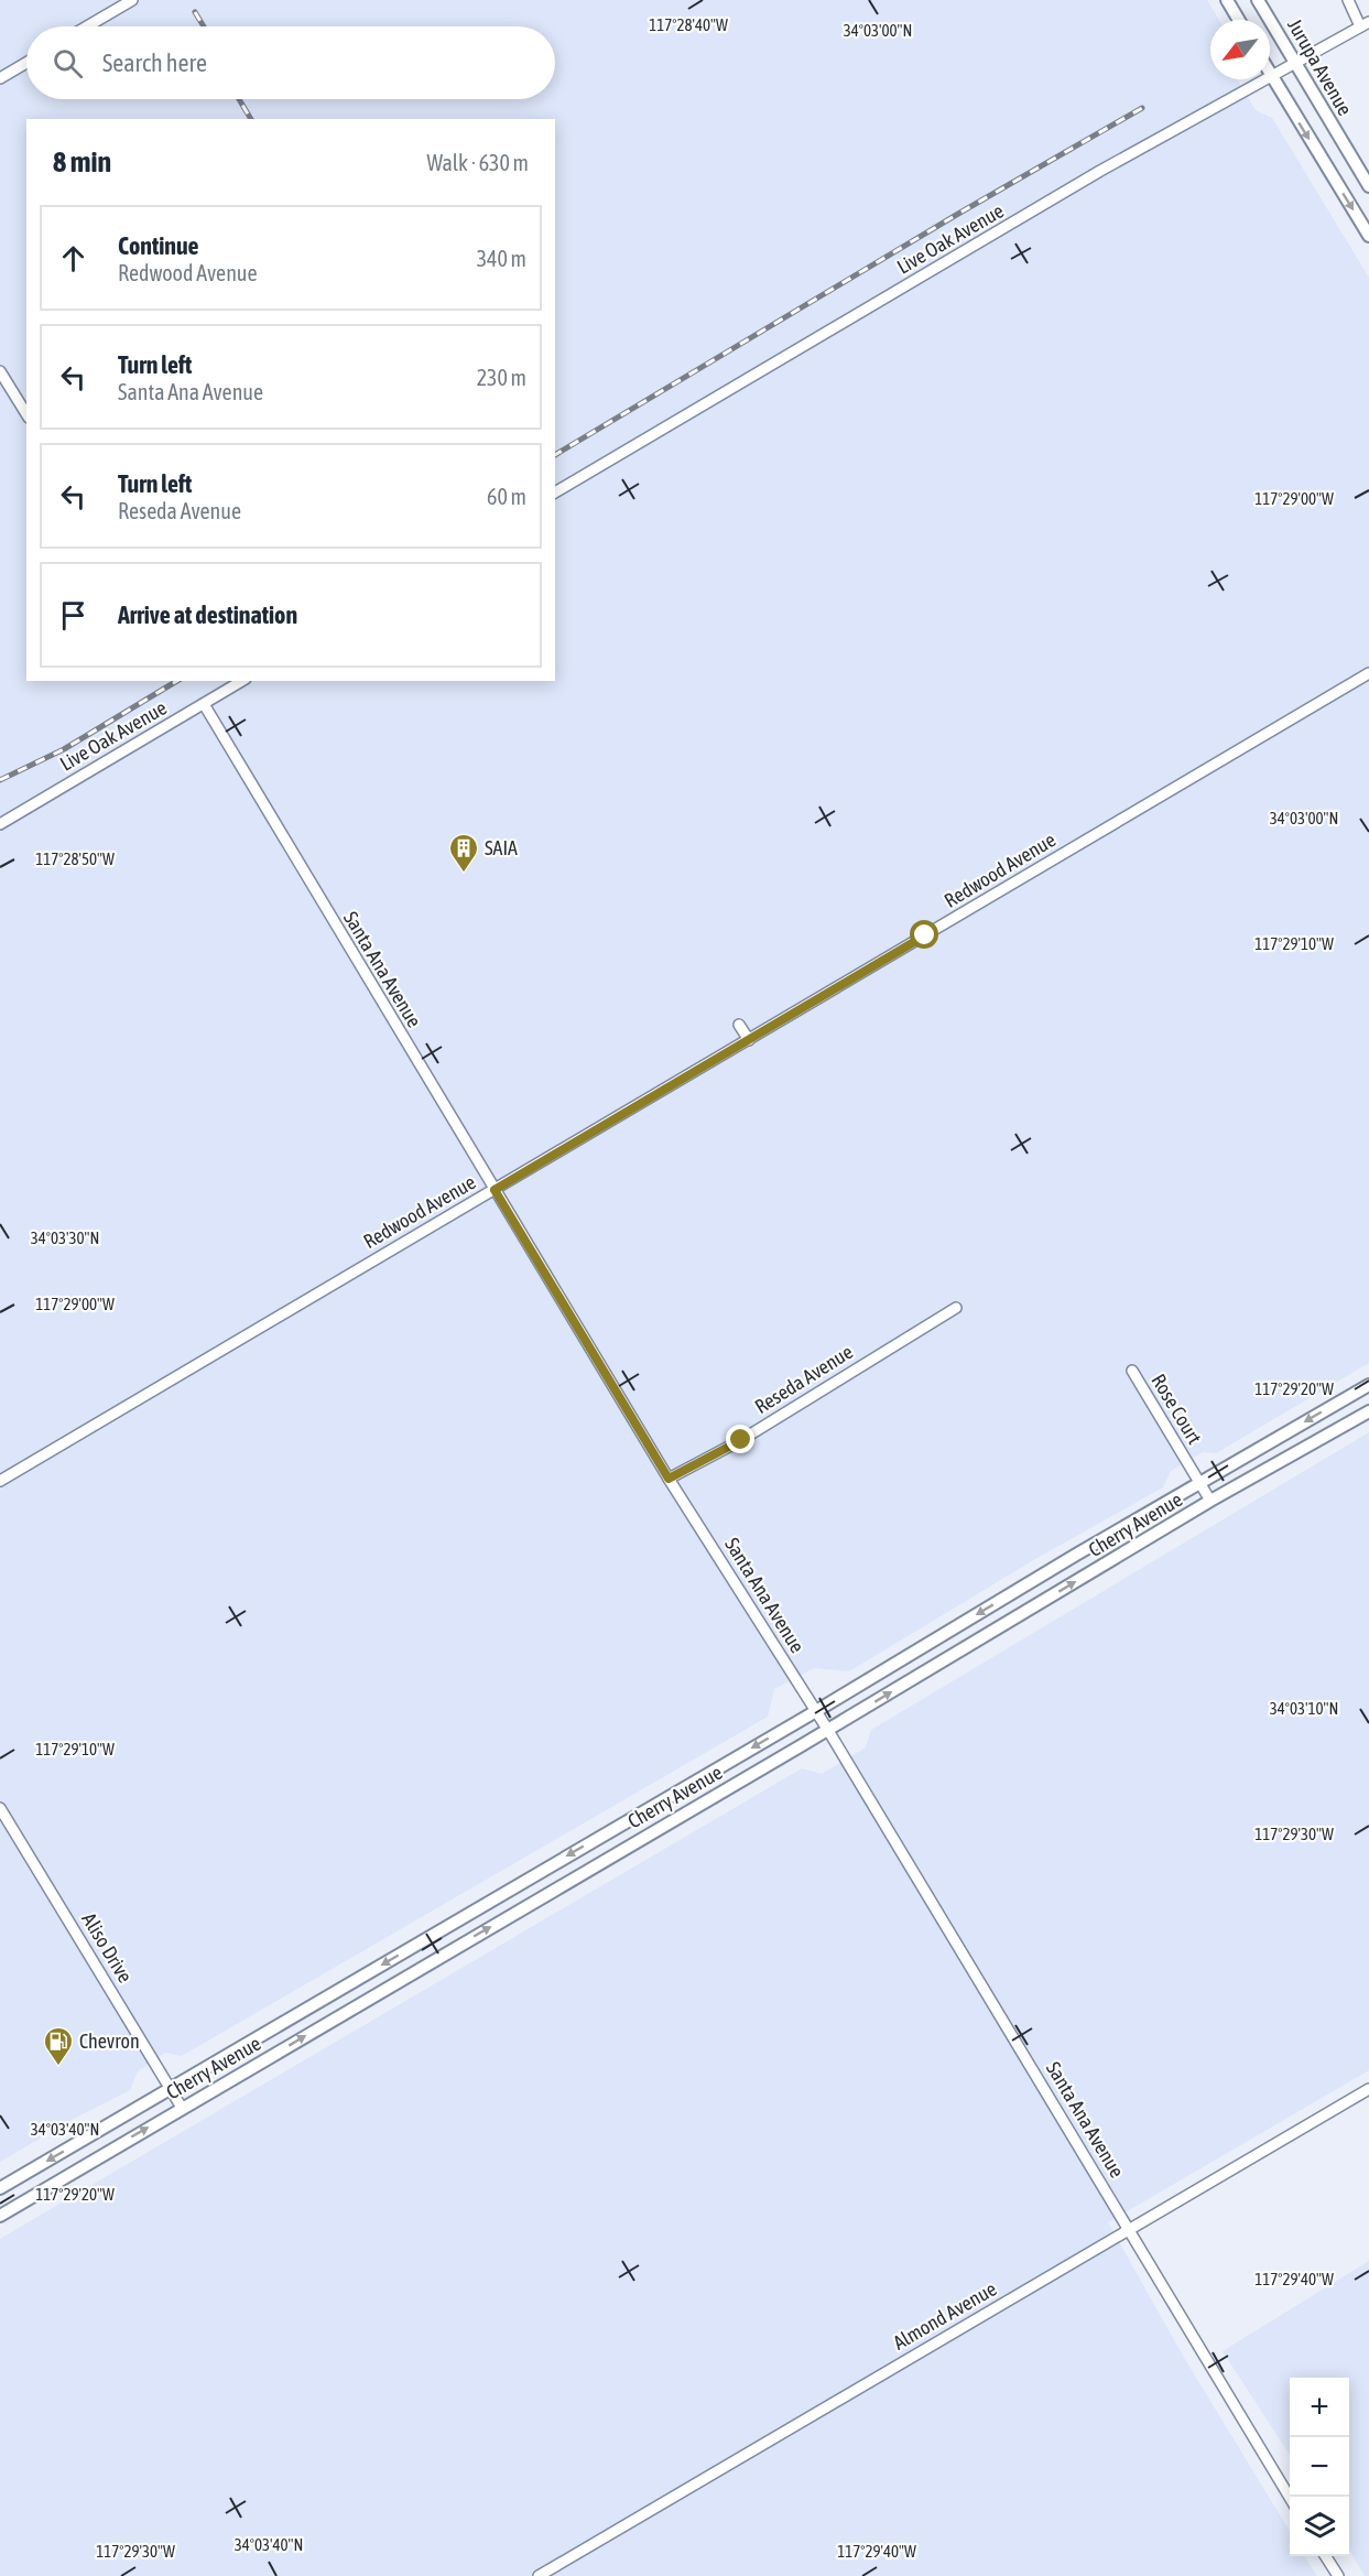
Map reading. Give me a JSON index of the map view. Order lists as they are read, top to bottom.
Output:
{
  "streets": {
    "main road": ["Jurupa Avenue", "Cherry Avenue"],
    "street": [
      "Live Oak Avenue",
      "Redwood Avenue",
      "Santa Ana Avenue",
      "Reseda Avenue",
      "Rose Court",
      "Aliso Drive",
      "Almond Avenue"
    ]
  },
  "crossings": [
    ["Jurupa Avenue", "Live Oak Avenue"],
    ["Live Oak Avenue", "Santa Ana Avenue"],
    ["Redwood Avenue", "Santa Ana Avenue"],
    ["Santa Ana Avenue", "Reseda Avenue"],
    ["Santa Ana Avenue", "Cherry Avenue"],
    ["Santa Ana Avenue", "Almond Avenue"],
    ["Rose Court", "Cherry Avenue"],
    ["Cherry Avenue", "Aliso Drive"]
  ],
  "places": {
    "building": ["SAIA"],
    "fuel station": ["Chevron"]
  },
  "north": "bottom left",
  "page": {
    "search": "Search here",
    "heading": ["8 min", "Walk · 630 m"],
    "list": [
      ["Continue", "Redwood Avenue", "340 m"],
      ["Turn left", "Santa Ana Avenue", "230 m"],
      ["Turn left", "Reseda Avenue", "60 m"],
      "Arrive at destination"
    ],
    "map_buttons": ["+", "−"]
  },
  "coordinates": [
    "117°28'40\"W",
    "34°03'00\"N",
    "117°29'00\"W",
    "117°28'50\"W",
    "117°29'10\"W",
    "34°03'30\"N",
    "117°29'20\"W",
    "34°03'10\"N",
    "117°29'30\"W",
    "34°03'40\"N",
    "117°29'40\"W"
  ]
}
